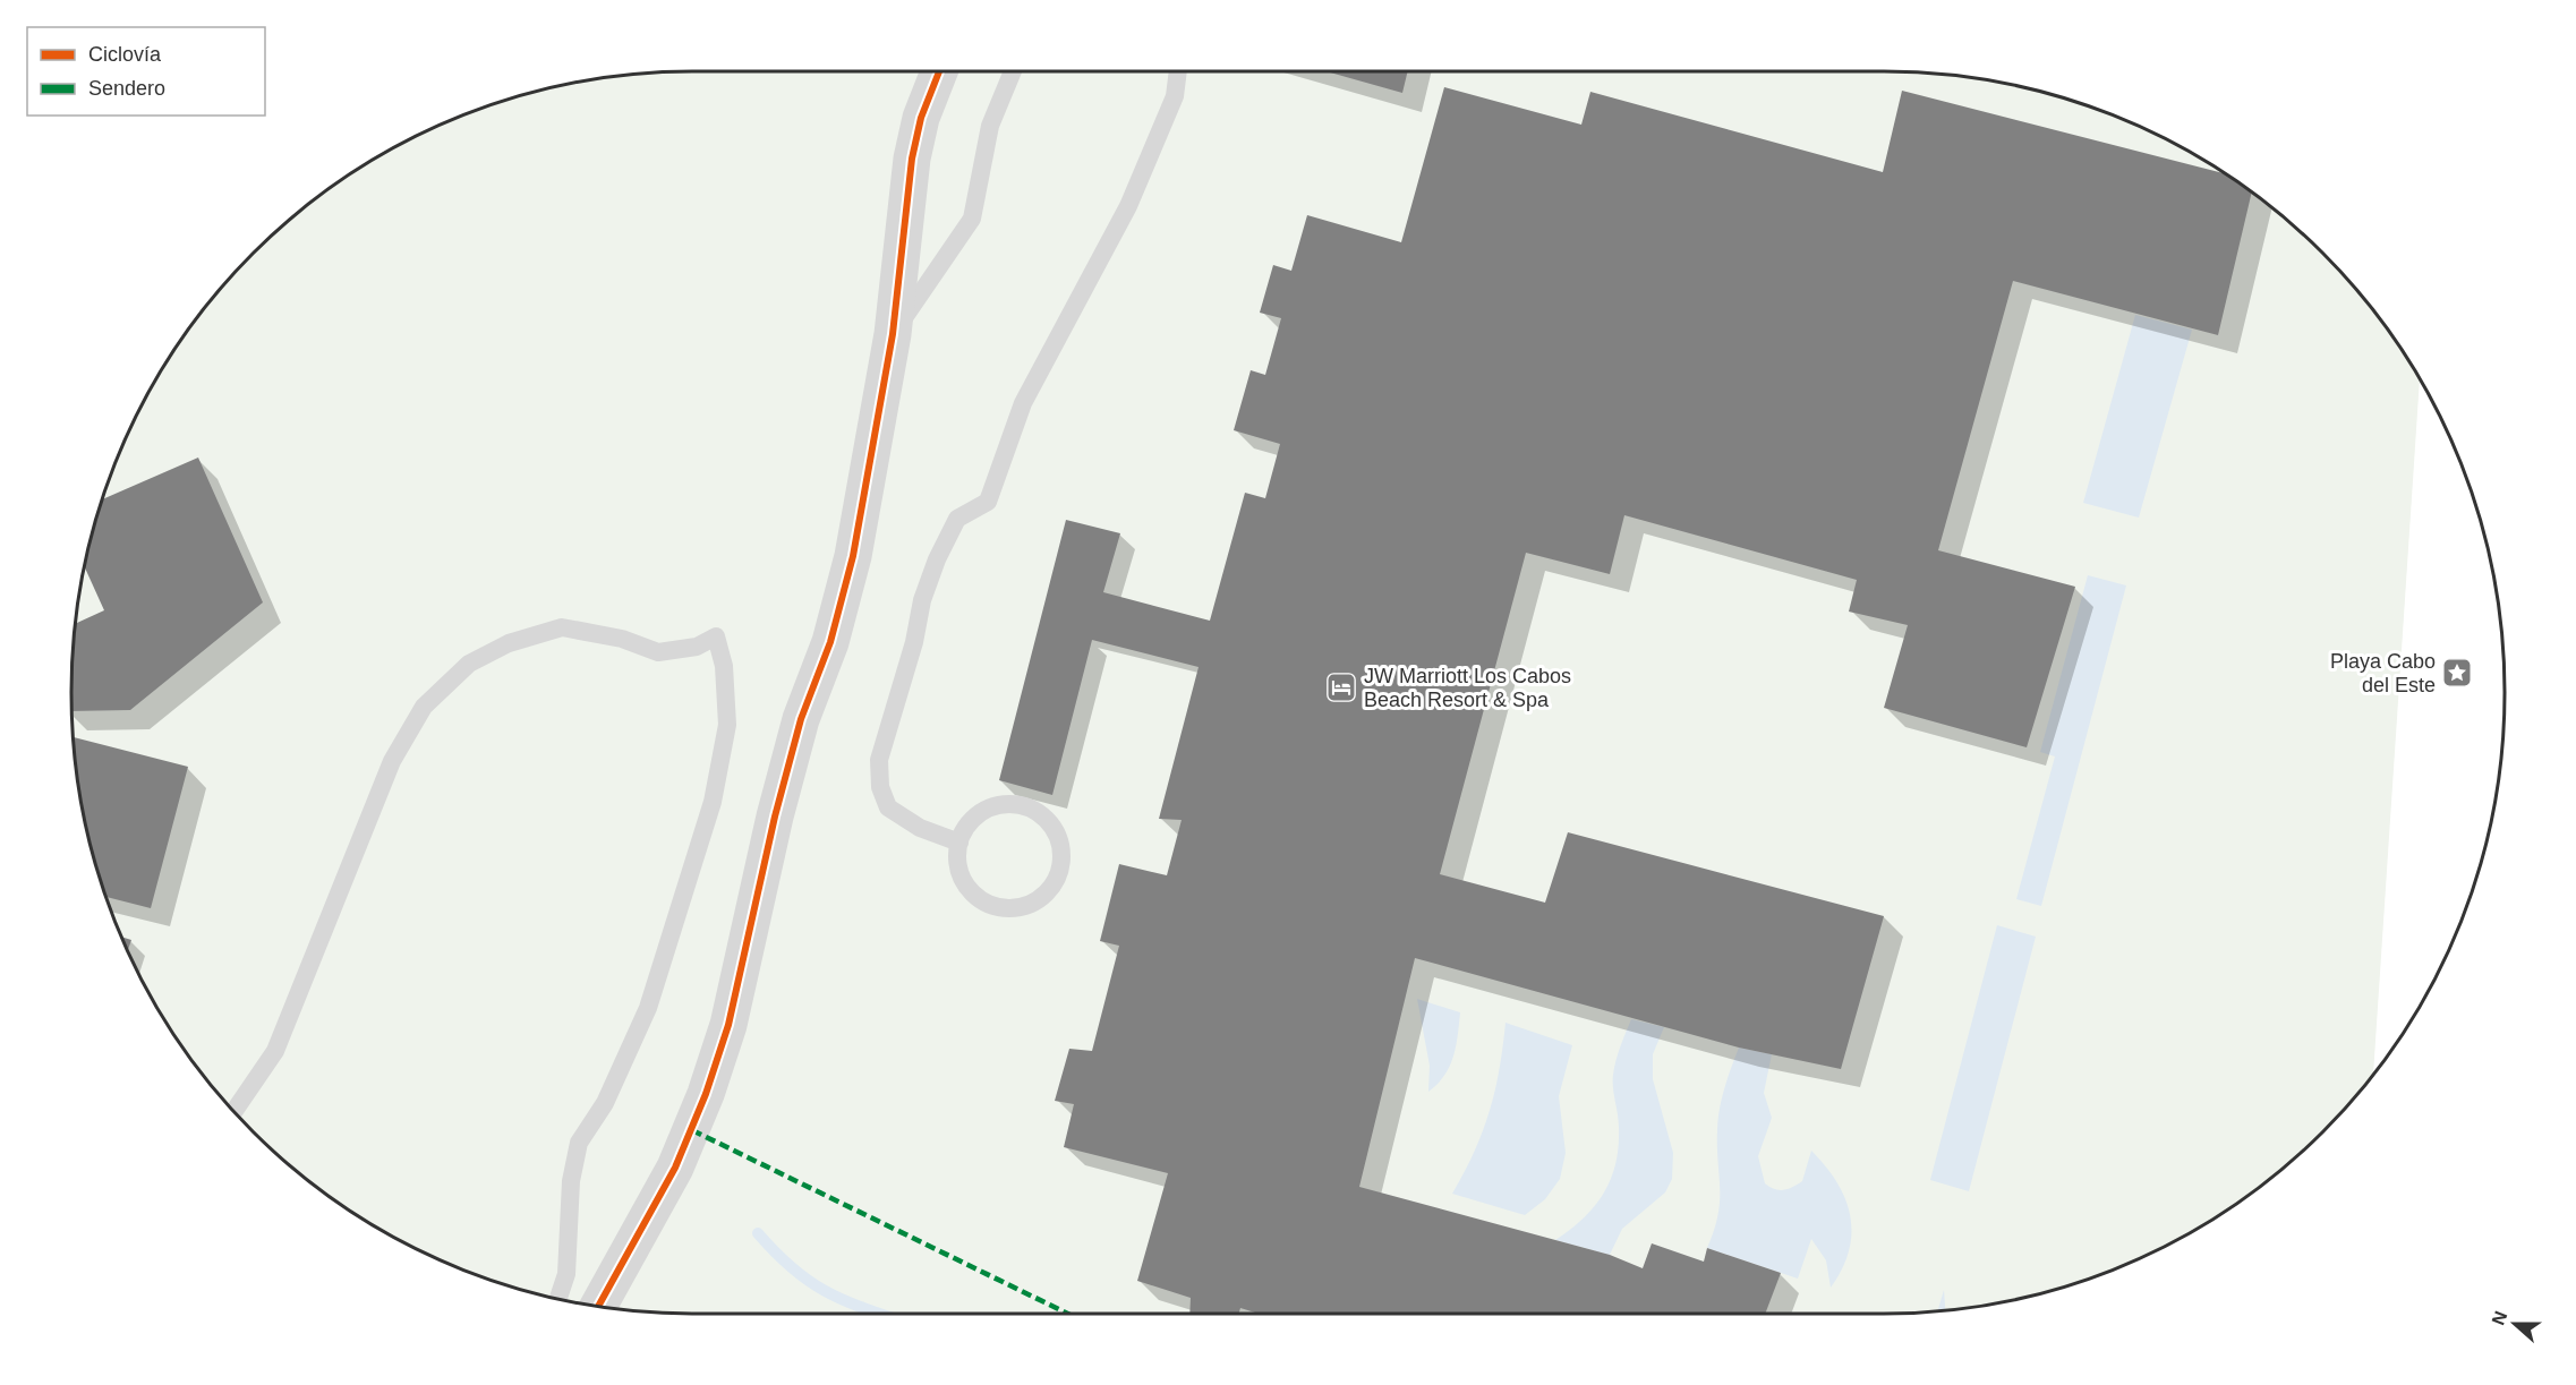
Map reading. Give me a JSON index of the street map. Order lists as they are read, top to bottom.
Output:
{
  "places": {
    "place": ["Playa Cabo del Este"],
    "hotel": ["JW Marriott Los Cabos Beach Resort & Spa"]
  },
  "legend": ["Ciclovía", "Sendero"],
  "north": "left"
}
